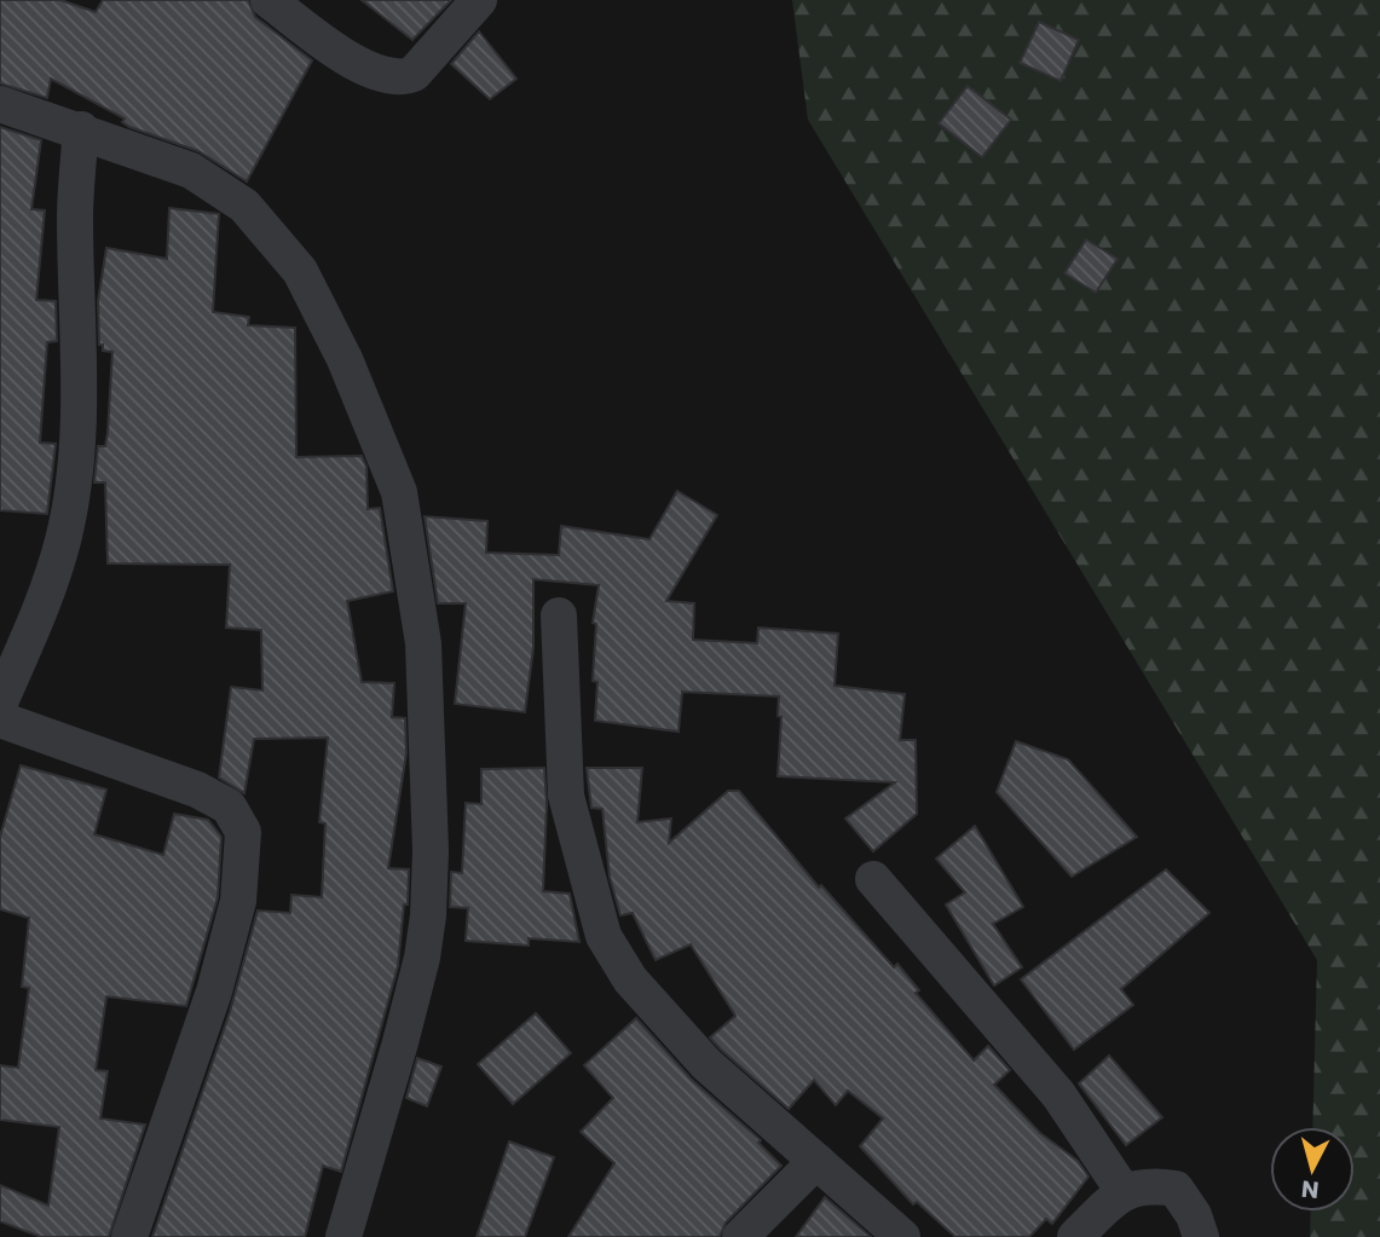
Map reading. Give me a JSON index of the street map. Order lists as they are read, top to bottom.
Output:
{
  "north": "bottom"
}
